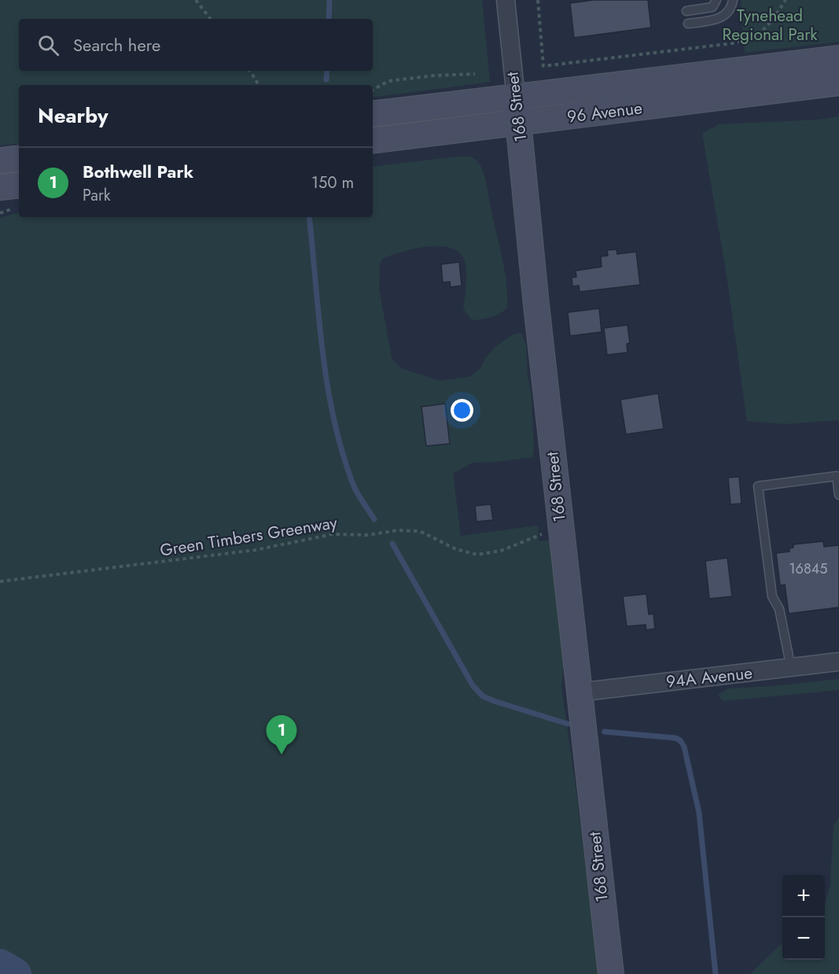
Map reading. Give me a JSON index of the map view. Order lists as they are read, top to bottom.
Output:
{
  "streets": {
    "main road": ["168 Street", "96 Avenue"],
    "street": ["94A Avenue"],
    "path": ["Green Timbers Greenway"]
  },
  "crossings": [
    ["168 Street", "96 Avenue"],
    ["168 Street", "94A Avenue"]
  ],
  "parks": ["Tynehead Regional Park"],
  "house_numbers": ["16845"],
  "page": {
    "search": "Search here",
    "heading": "Nearby",
    "list": [
      {
        "mark": "1",
        "name": "Bothwell Park",
        "note": "Park",
        "value": "150 m"
      }
    ],
    "pins": "1",
    "map_buttons": ["+", "−"]
  }
}
